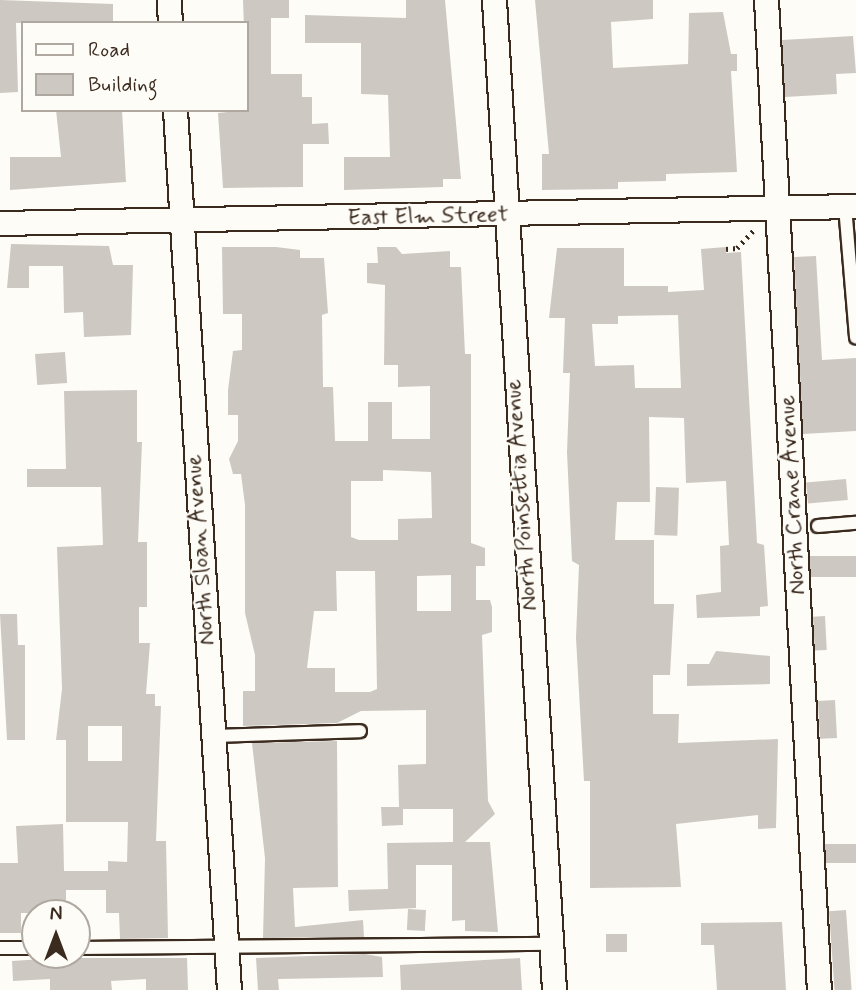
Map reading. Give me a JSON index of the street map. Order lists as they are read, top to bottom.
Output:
{
  "streets": {
    "street": [
      "East Elm Street",
      "North Poinsettia Avenue",
      "North Crane Avenue",
      "North Sloan Avenue"
    ]
  },
  "crossings": [
    ["East Elm Street", "North Poinsettia Avenue"],
    ["East Elm Street", "North Crane Avenue"],
    ["East Elm Street", "North Sloan Avenue"]
  ],
  "legend": ["Road", "Building"],
  "north": "top"
}
